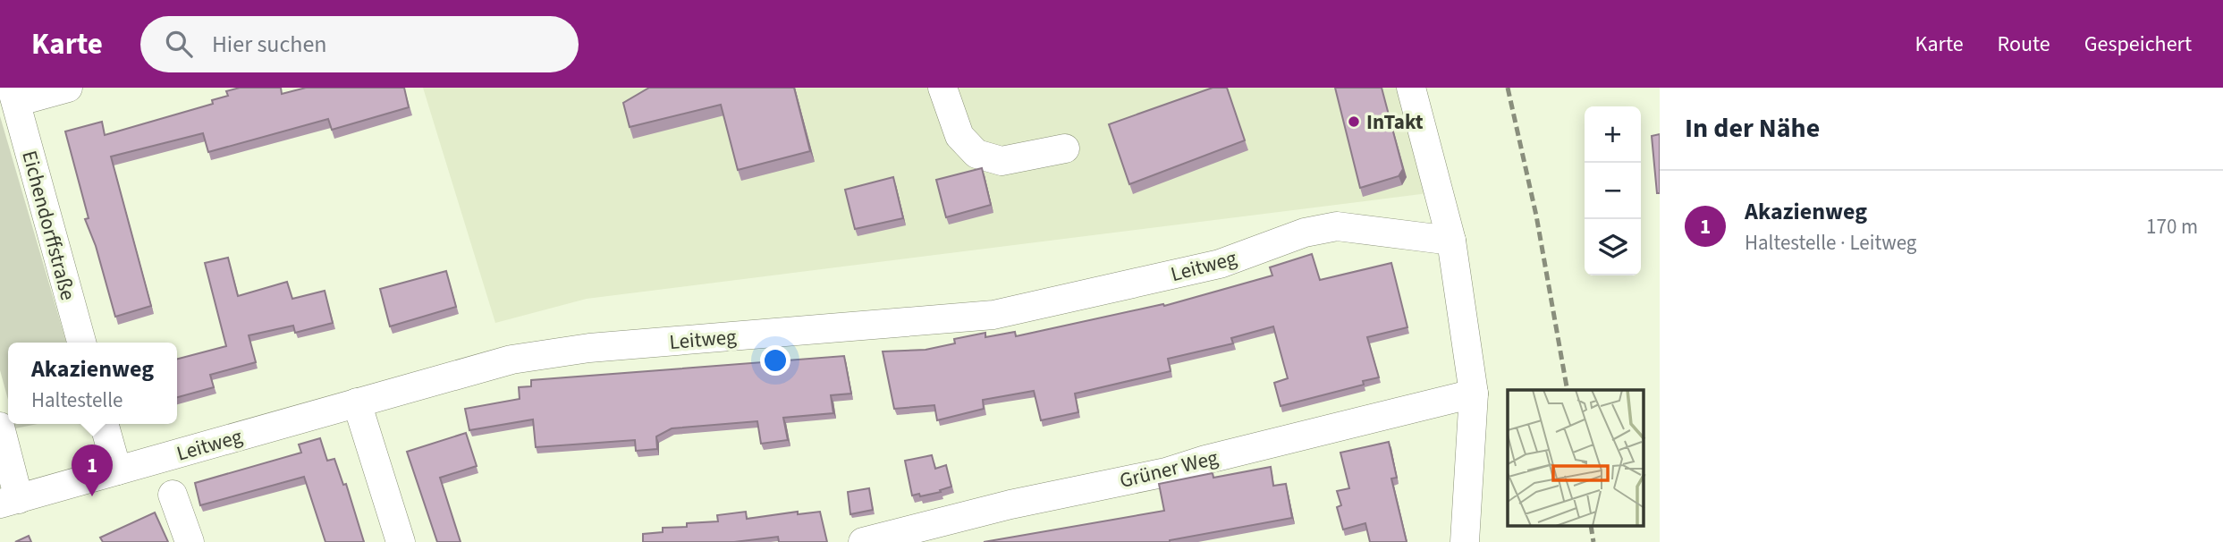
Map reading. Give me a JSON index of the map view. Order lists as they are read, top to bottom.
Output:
{
  "streets": {
    "street": ["Eichendorffstraße", "Leitweg", "Grüner Weg"]
  },
  "places": ["InTakt"],
  "page": {
    "header": "Karte",
    "search": "Hier suchen",
    "nav": ["Karte", "Route", "Gespeichert"],
    "heading": "In der Nähe",
    "map_buttons": ["+", "−"],
    "list": [
      {
        "mark": "1",
        "name": "Akazienweg",
        "note": "Haltestelle · Leitweg",
        "value": "170 m"
      }
    ],
    "popup": ["Akazienweg", "Haltestelle"],
    "pins": "1"
  }
}
